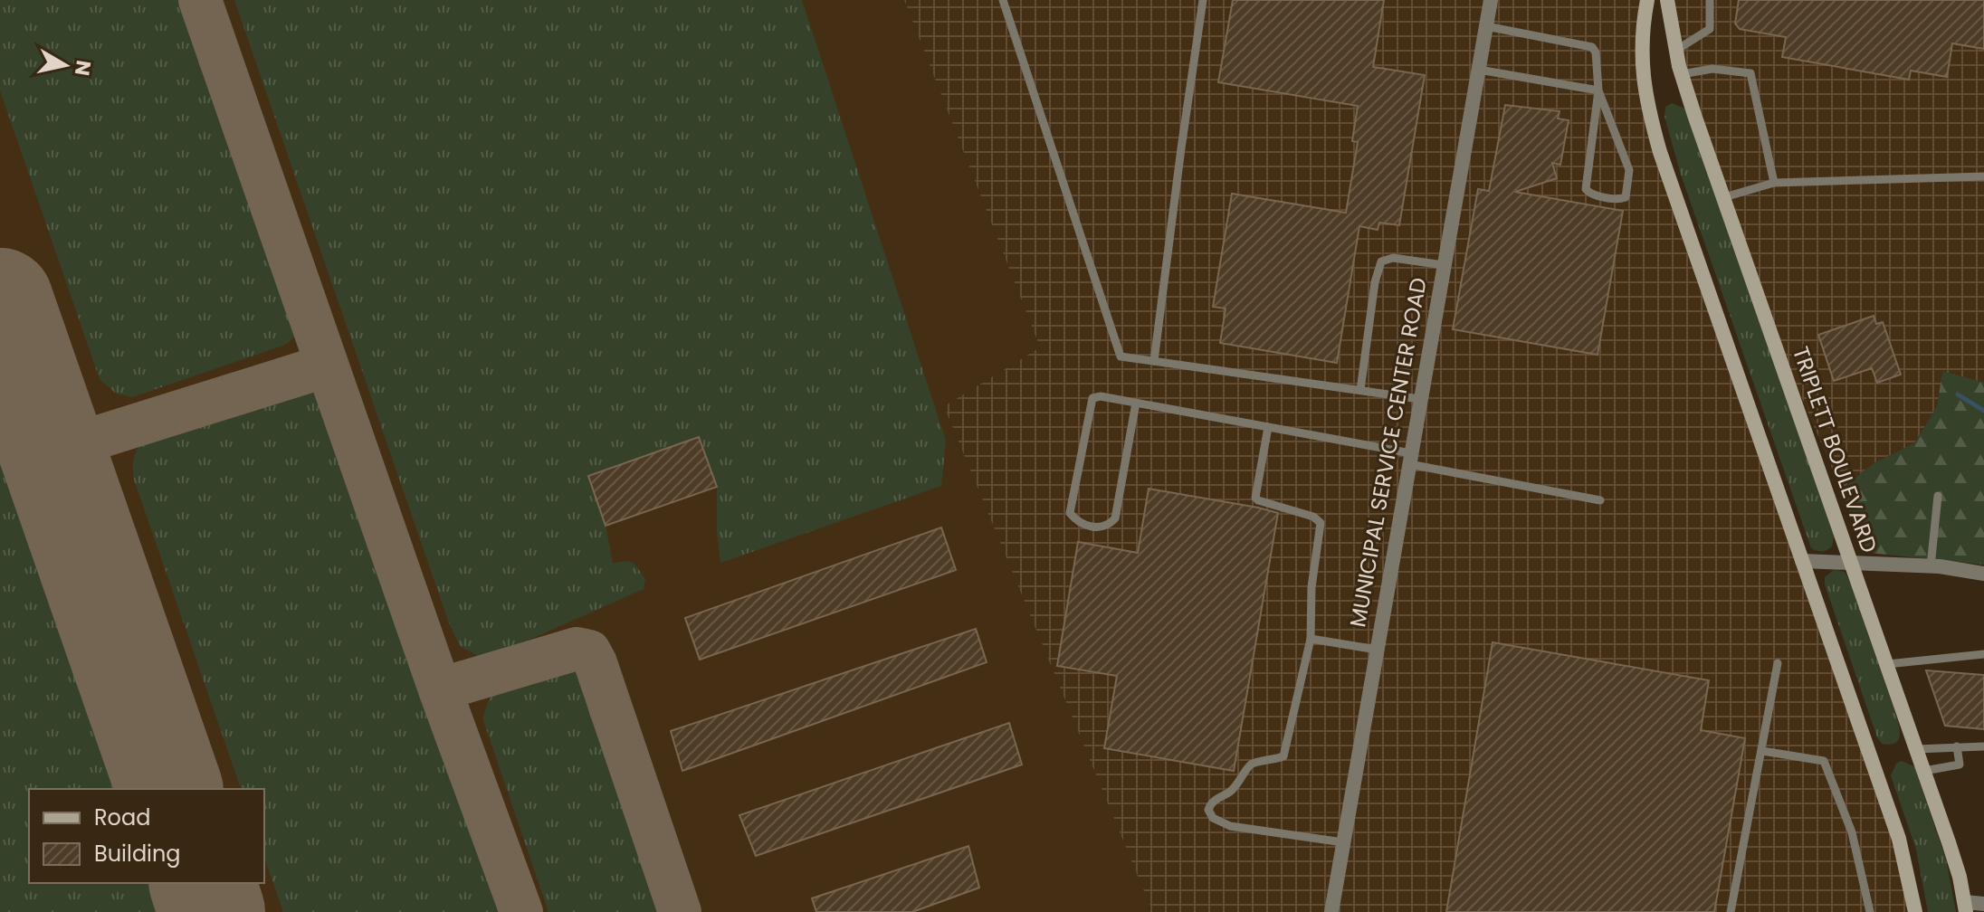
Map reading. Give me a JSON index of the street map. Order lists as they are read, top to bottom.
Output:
{
  "streets": {
    "main road": ["TRIPLETT BOULEVARD"],
    "street": ["MUNICIPAL SERVICE CENTER ROAD"]
  },
  "legend": ["Road", "Building"],
  "north": "right"
}
